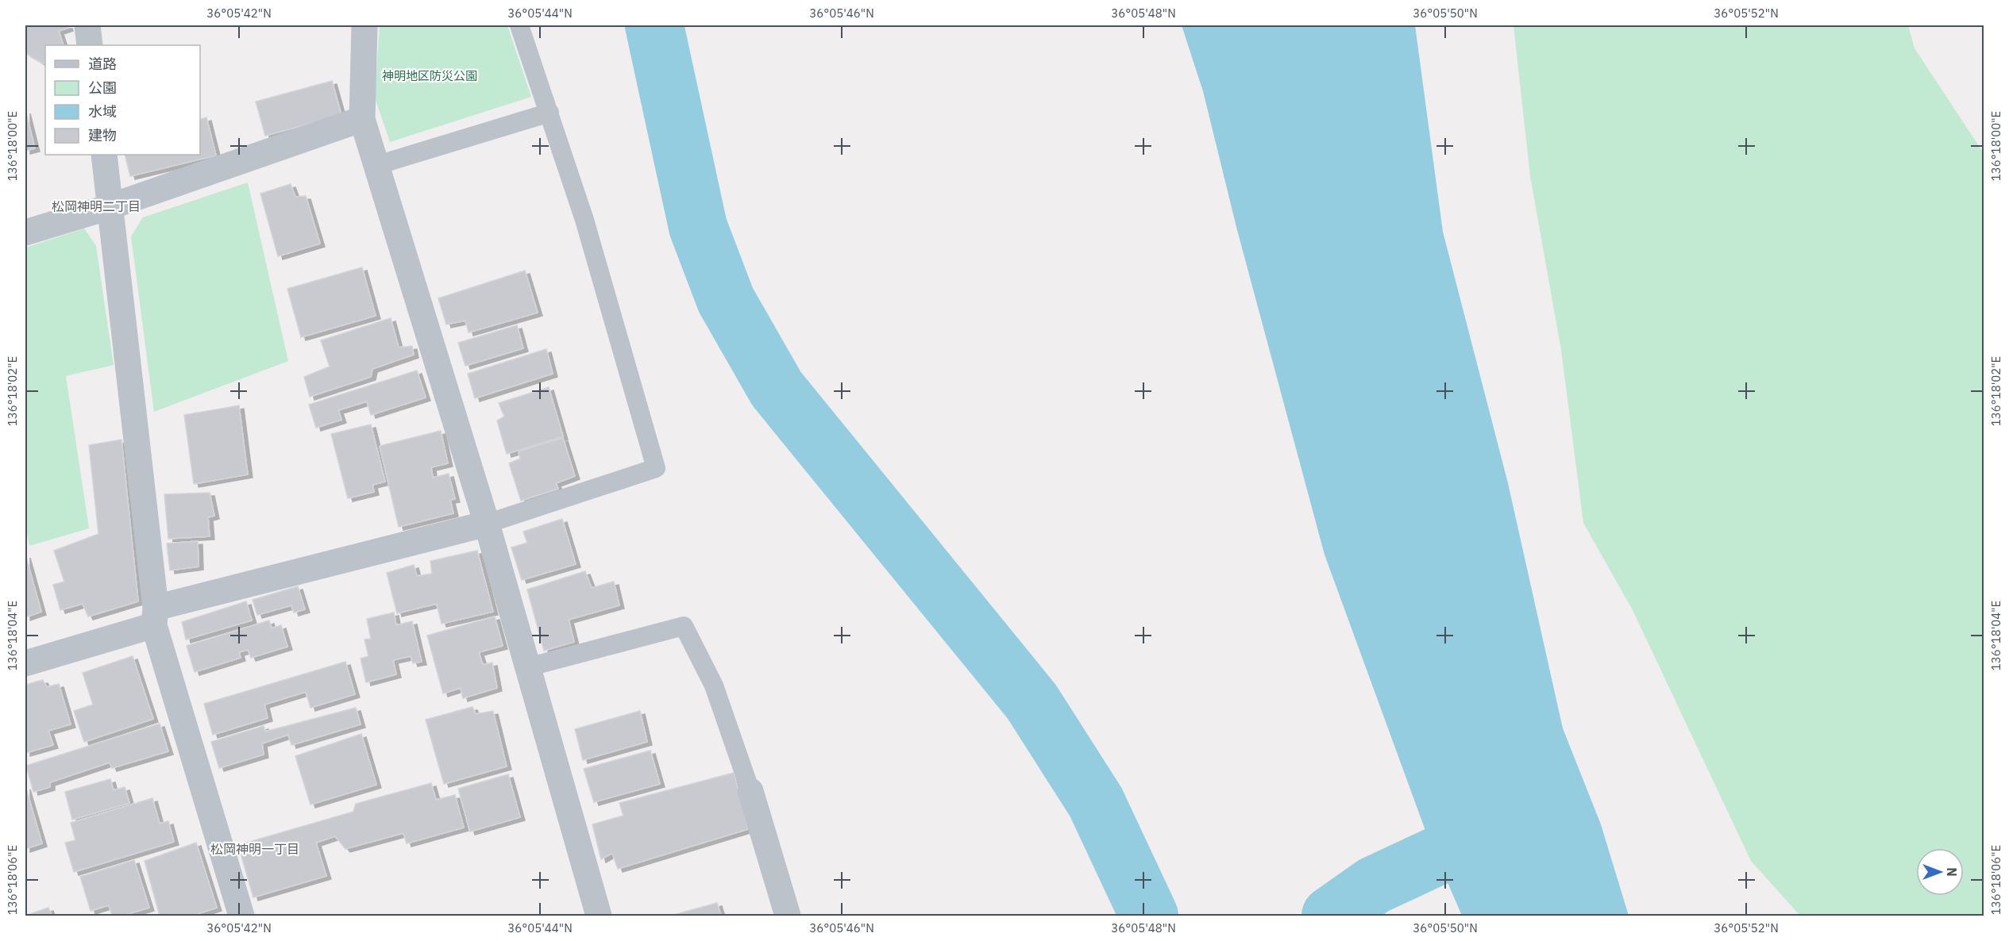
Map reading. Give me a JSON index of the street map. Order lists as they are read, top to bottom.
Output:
{
  "districts": ["松岡神明二丁目", "松岡神明一丁目"],
  "parks": ["神明地区防災公園"],
  "legend": [
    "道路",
    "公園",
    "水域",
    "建物"
  ],
  "north": "right",
  "coordinates": [
    "36°05'42\"N",
    "36°05'44\"N",
    "36°05'46\"N",
    "36°05'48\"N",
    "36°05'50\"N",
    "36°05'52\"N",
    "136°18'00\"E",
    "136°18'02\"E",
    "136°18'04\"E",
    "136°18'06\"E"
  ]
}
